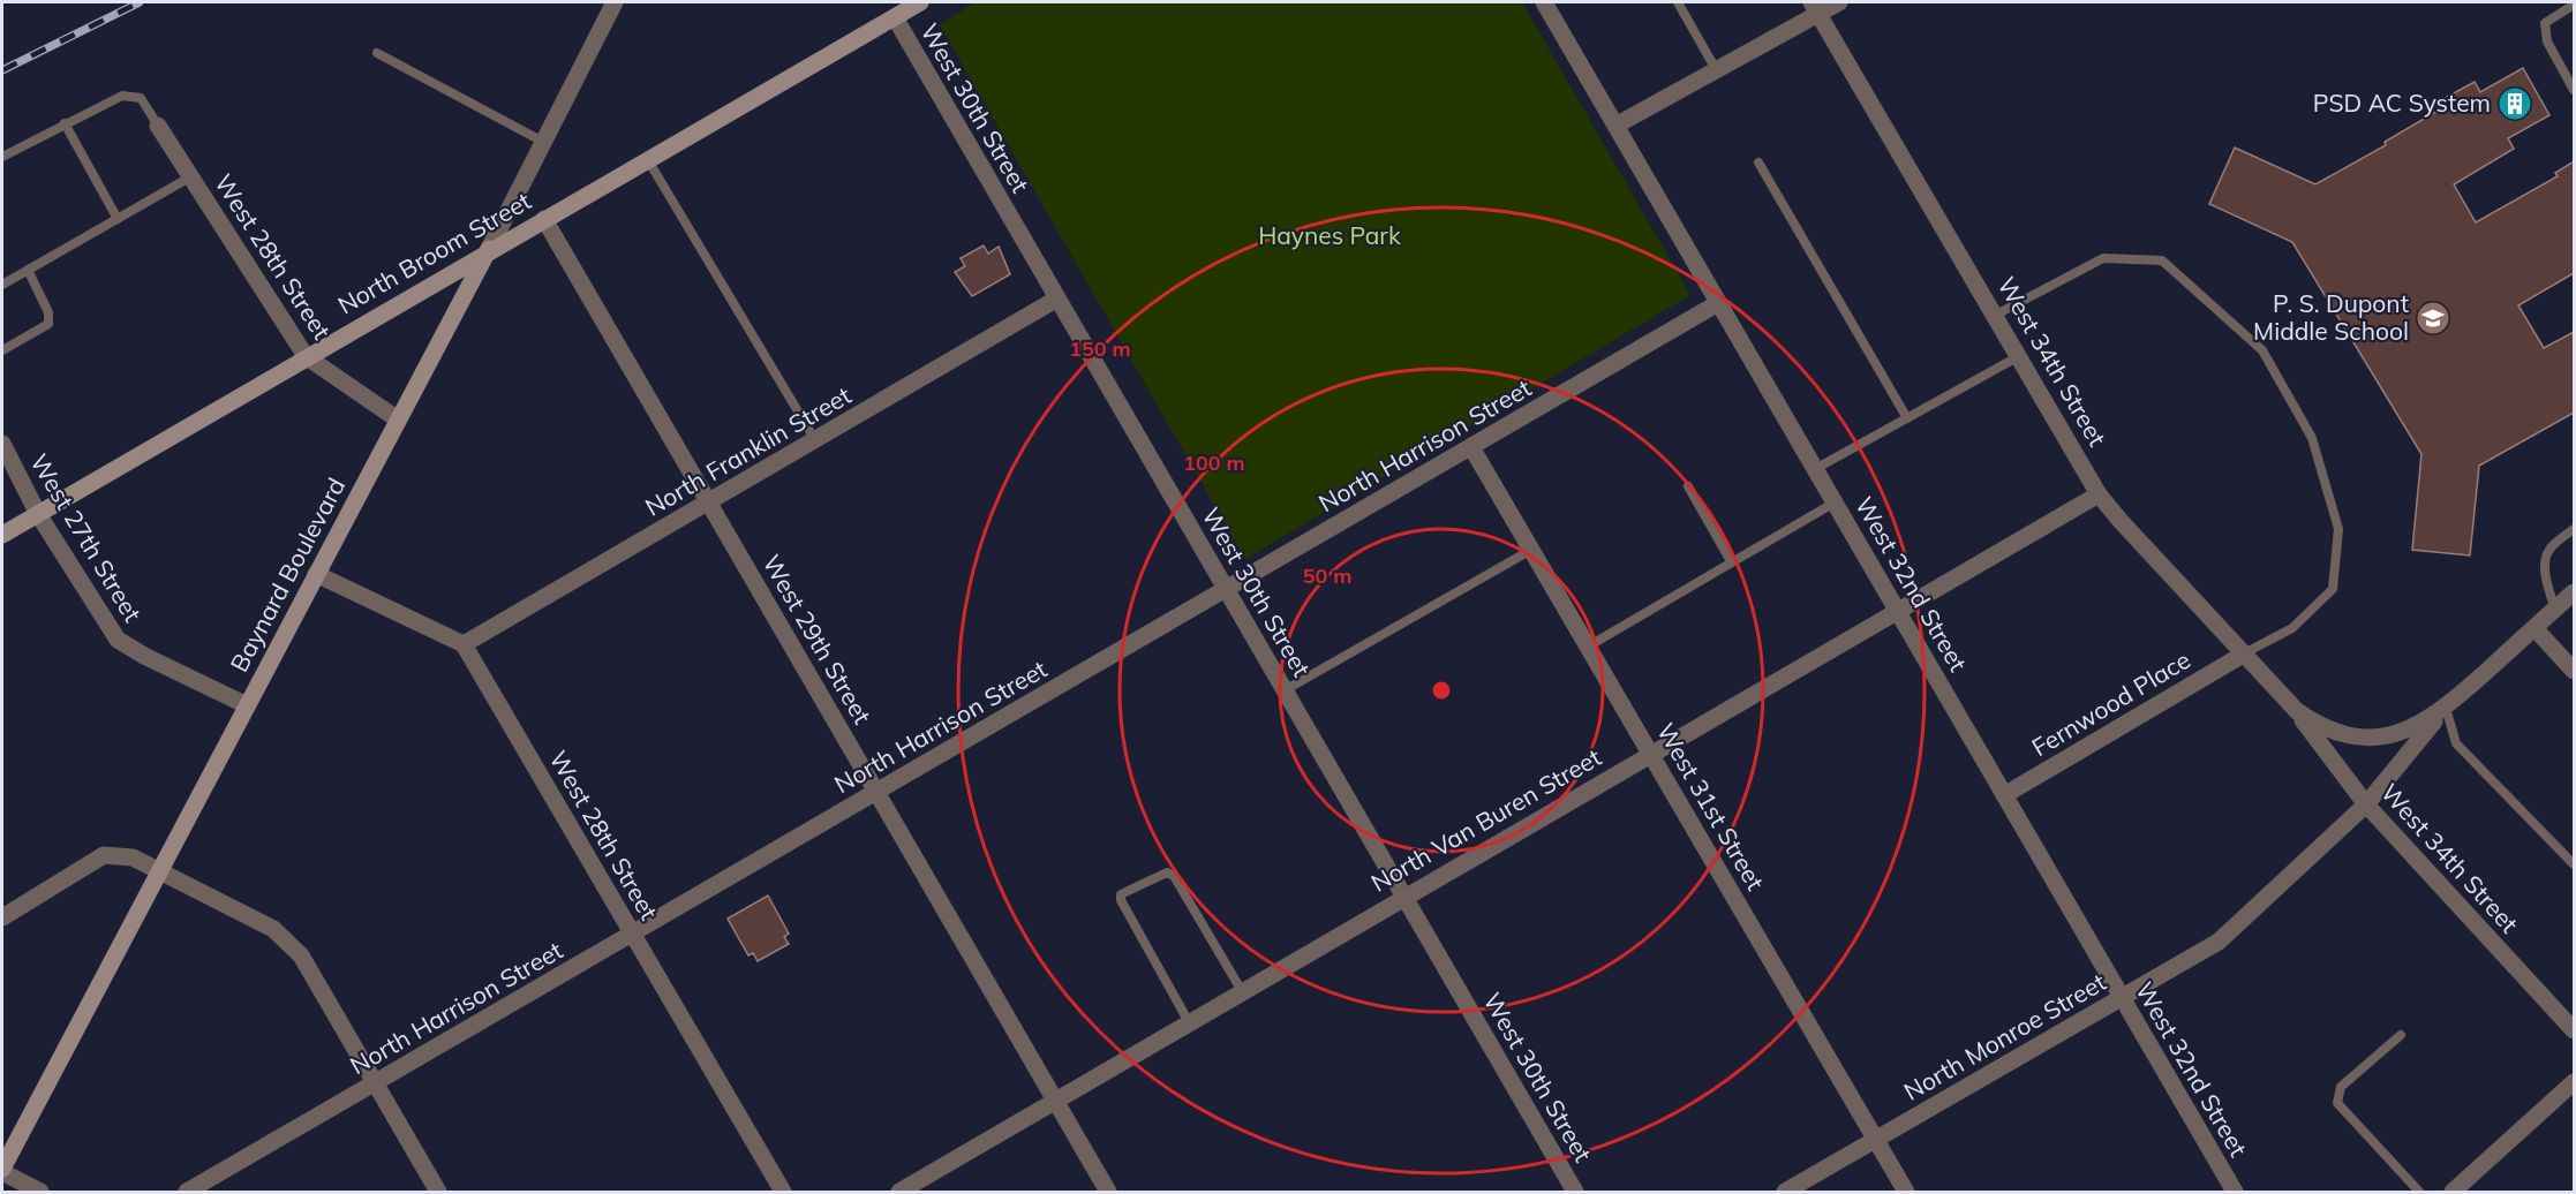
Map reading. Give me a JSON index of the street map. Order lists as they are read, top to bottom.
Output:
{
  "streets": {
    "street": [
      "West 30th Street",
      "North Broom Street",
      "West 28th Street",
      "West 34th Street",
      "North Harrison Street",
      "North Franklin Street",
      "West 27th Street",
      "Baynard Boulevard",
      "West 32nd Street",
      "West 29th Street",
      "Fernwood Place",
      "West 31st Street",
      "North Van Buren Street",
      "North Monroe Street"
    ]
  },
  "crossings": [
    ["West 30th Street", "North Broom Street"],
    ["West 30th Street", "North Harrison Street"],
    ["West 30th Street", "North Franklin Street"],
    ["West 30th Street", "North Van Buren Street"],
    ["North Broom Street", "West 28th Street"],
    ["North Broom Street", "West 27th Street"],
    ["North Broom Street", "Baynard Boulevard"],
    ["North Broom Street", "West 29th Street"],
    ["West 28th Street", "North Harrison Street"],
    ["West 28th Street", "North Franklin Street"],
    ["West 28th Street", "Baynard Boulevard"],
    ["West 34th Street", "Fernwood Place"],
    ["West 34th Street", "North Van Buren Street"],
    ["West 34th Street", "North Monroe Street"],
    ["North Harrison Street", "West 32nd Street"],
    ["North Harrison Street", "West 29th Street"],
    ["North Harrison Street", "West 31st Street"],
    ["North Franklin Street", "West 29th Street"],
    ["West 27th Street", "Baynard Boulevard"],
    ["West 32nd Street", "Fernwood Place"],
    ["West 32nd Street", "North Van Buren Street"],
    ["West 32nd Street", "North Monroe Street"],
    ["West 29th Street", "North Van Buren Street"],
    ["West 31st Street", "North Van Buren Street"],
    ["West 31st Street", "North Monroe Street"]
  ],
  "parks": ["Haynes Park"],
  "places": {
    "building": ["PSD AC System"],
    "school or university": ["P. S. Dupont Middle School"]
  },
  "rings": ["150 m", "100 m", "50 m"]
}
